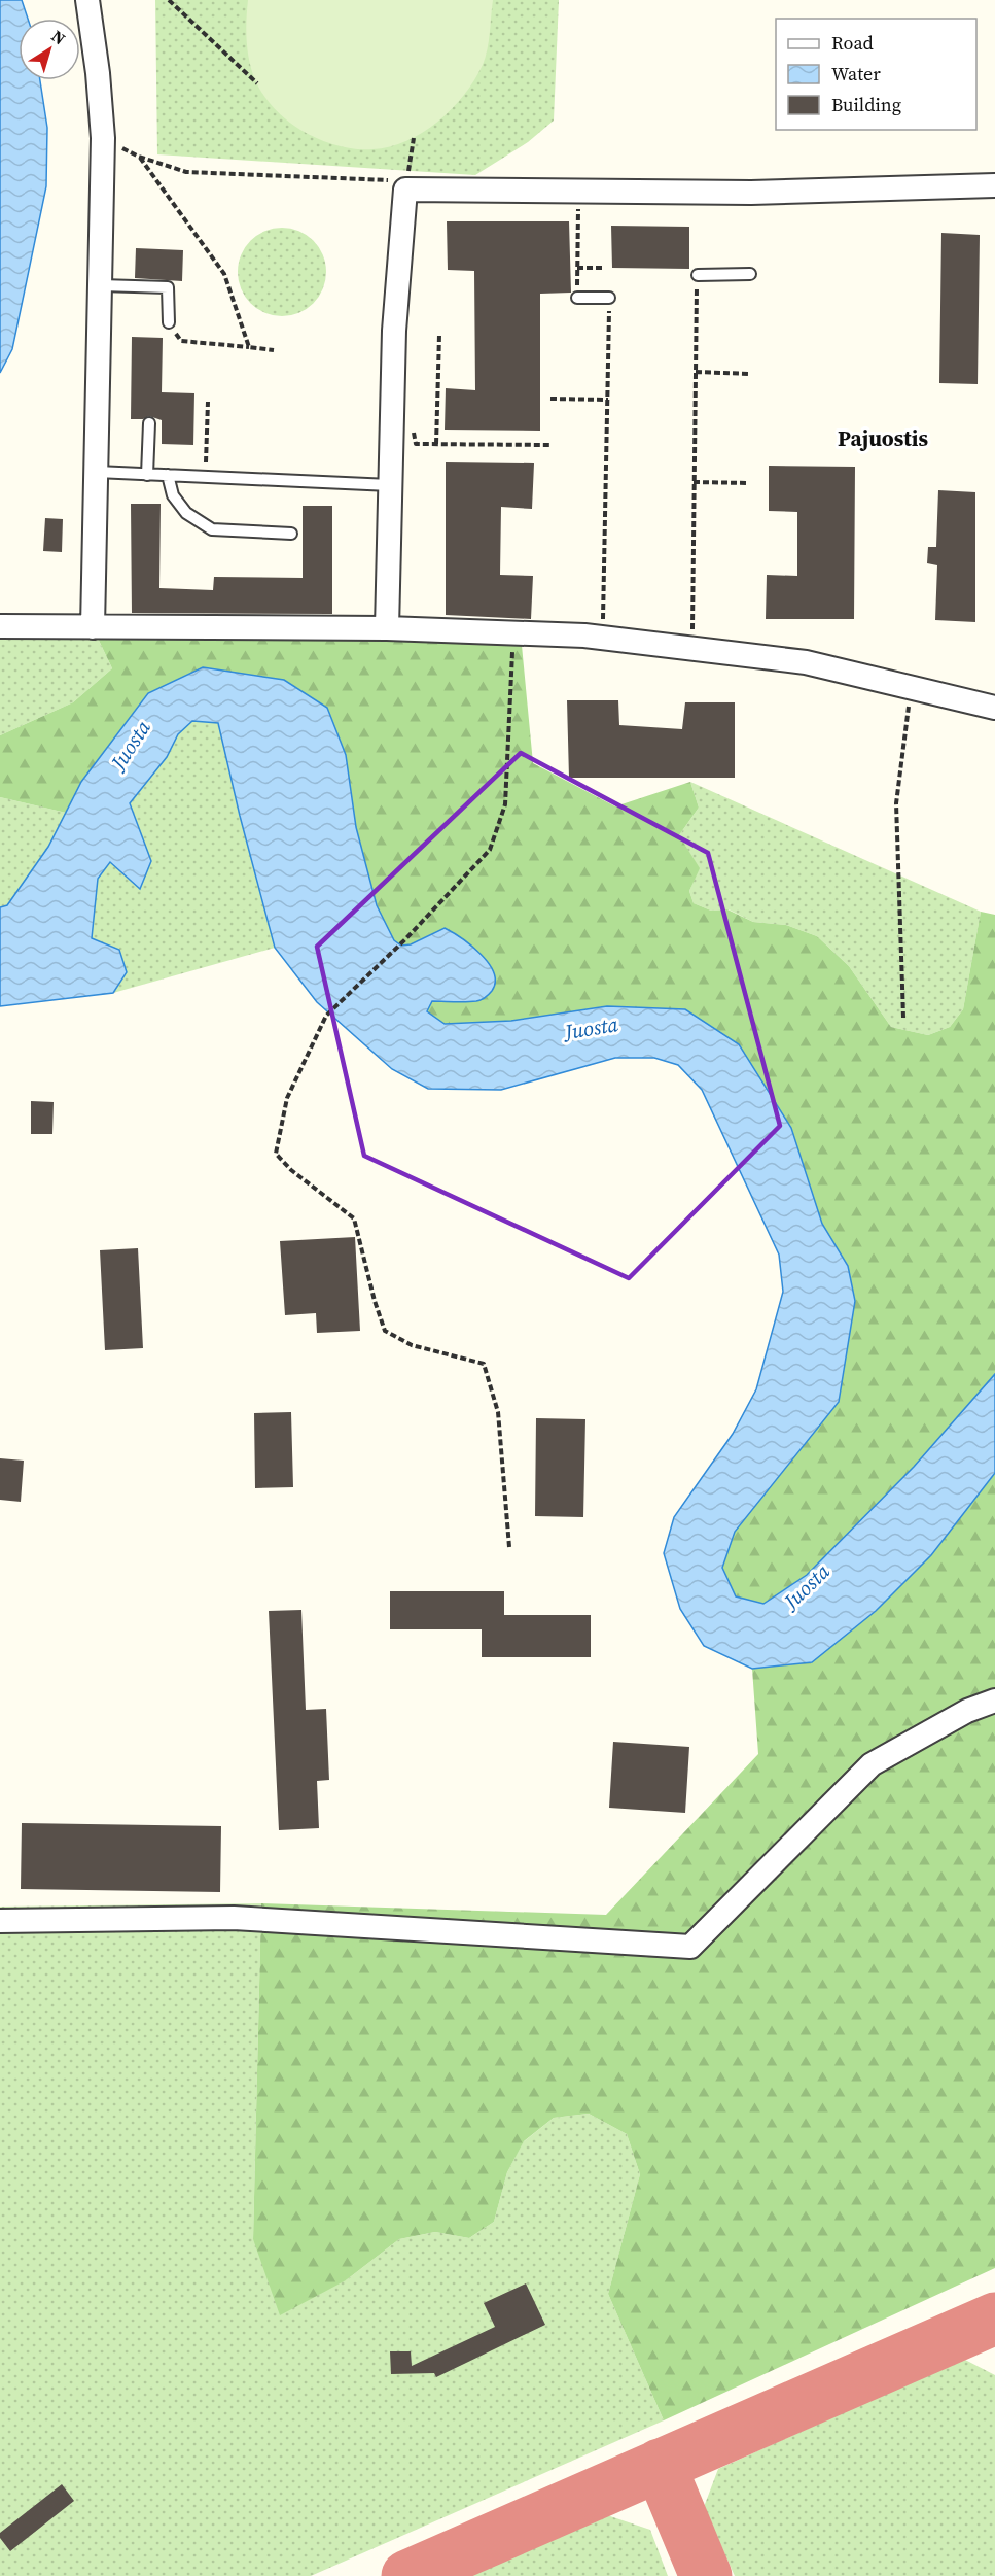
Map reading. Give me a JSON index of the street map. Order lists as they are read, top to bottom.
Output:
{
  "districts": ["Pajuostis"],
  "water": ["Juosta"],
  "legend": ["Road", "Water", "Building"],
  "north": "top right"
}
